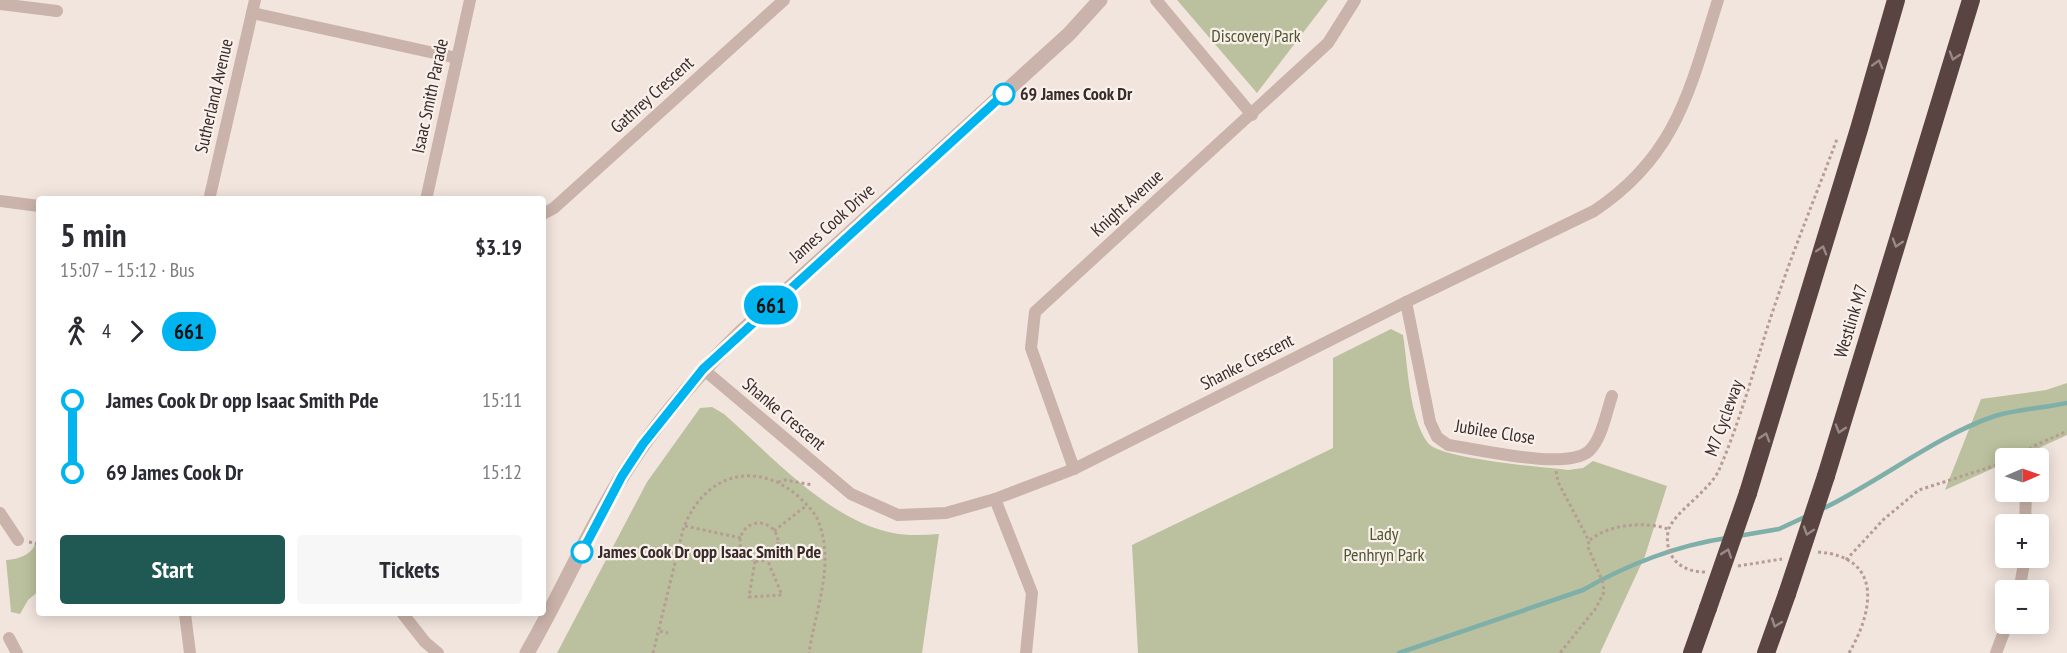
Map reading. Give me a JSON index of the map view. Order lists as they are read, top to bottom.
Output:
{
  "streets": {
    "highway": ["Westlink M7"],
    "street": [
      "Gathrey Crescent",
      "Sutherland Avenue",
      "Isaac Smith Parade",
      "Knight Avenue",
      "James Cook Drive",
      "Shanke Crescent",
      "Jubilee Close"
    ],
    "path": ["M7 Cycleway"]
  },
  "crossings": [
    ["Knight Avenue", "Shanke Crescent"],
    ["James Cook Drive", "Shanke Crescent"],
    ["Shanke Crescent", "Jubilee Close"]
  ],
  "parks": ["Discovery Park", "Lady Penhryn Park"],
  "places": ["69 James Cook Dr", "James Cook Dr opp Isaac Smith Pde"],
  "lines": ["bus line 661"],
  "north": "right",
  "page": {
    "on_map": "661",
    "heading": ["5 min", "15:07 – 15:12 · Bus", "$3.19"],
    "legs": ["4", "661"],
    "list": [
      {
        "name": "James Cook Dr opp Isaac Smith Pde",
        "value": "15:11"
      },
      {
        "name": "69 James Cook Dr",
        "value": "15:12"
      }
    ],
    "map_buttons": ["+", "−"],
    "buttons": ["Start", "Tickets"]
  }
}
